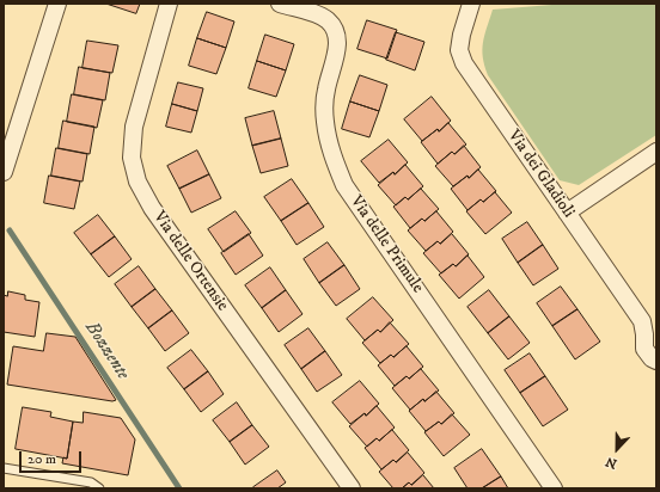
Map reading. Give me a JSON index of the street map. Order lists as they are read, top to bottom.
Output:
{
  "streets": {
    "street": ["Via dei Gladioli", "Via delle Primule", "Via delle Ortensie"]
  },
  "water": ["Bozzente"],
  "scale_bar": "20 m",
  "north": "bottom"
}
